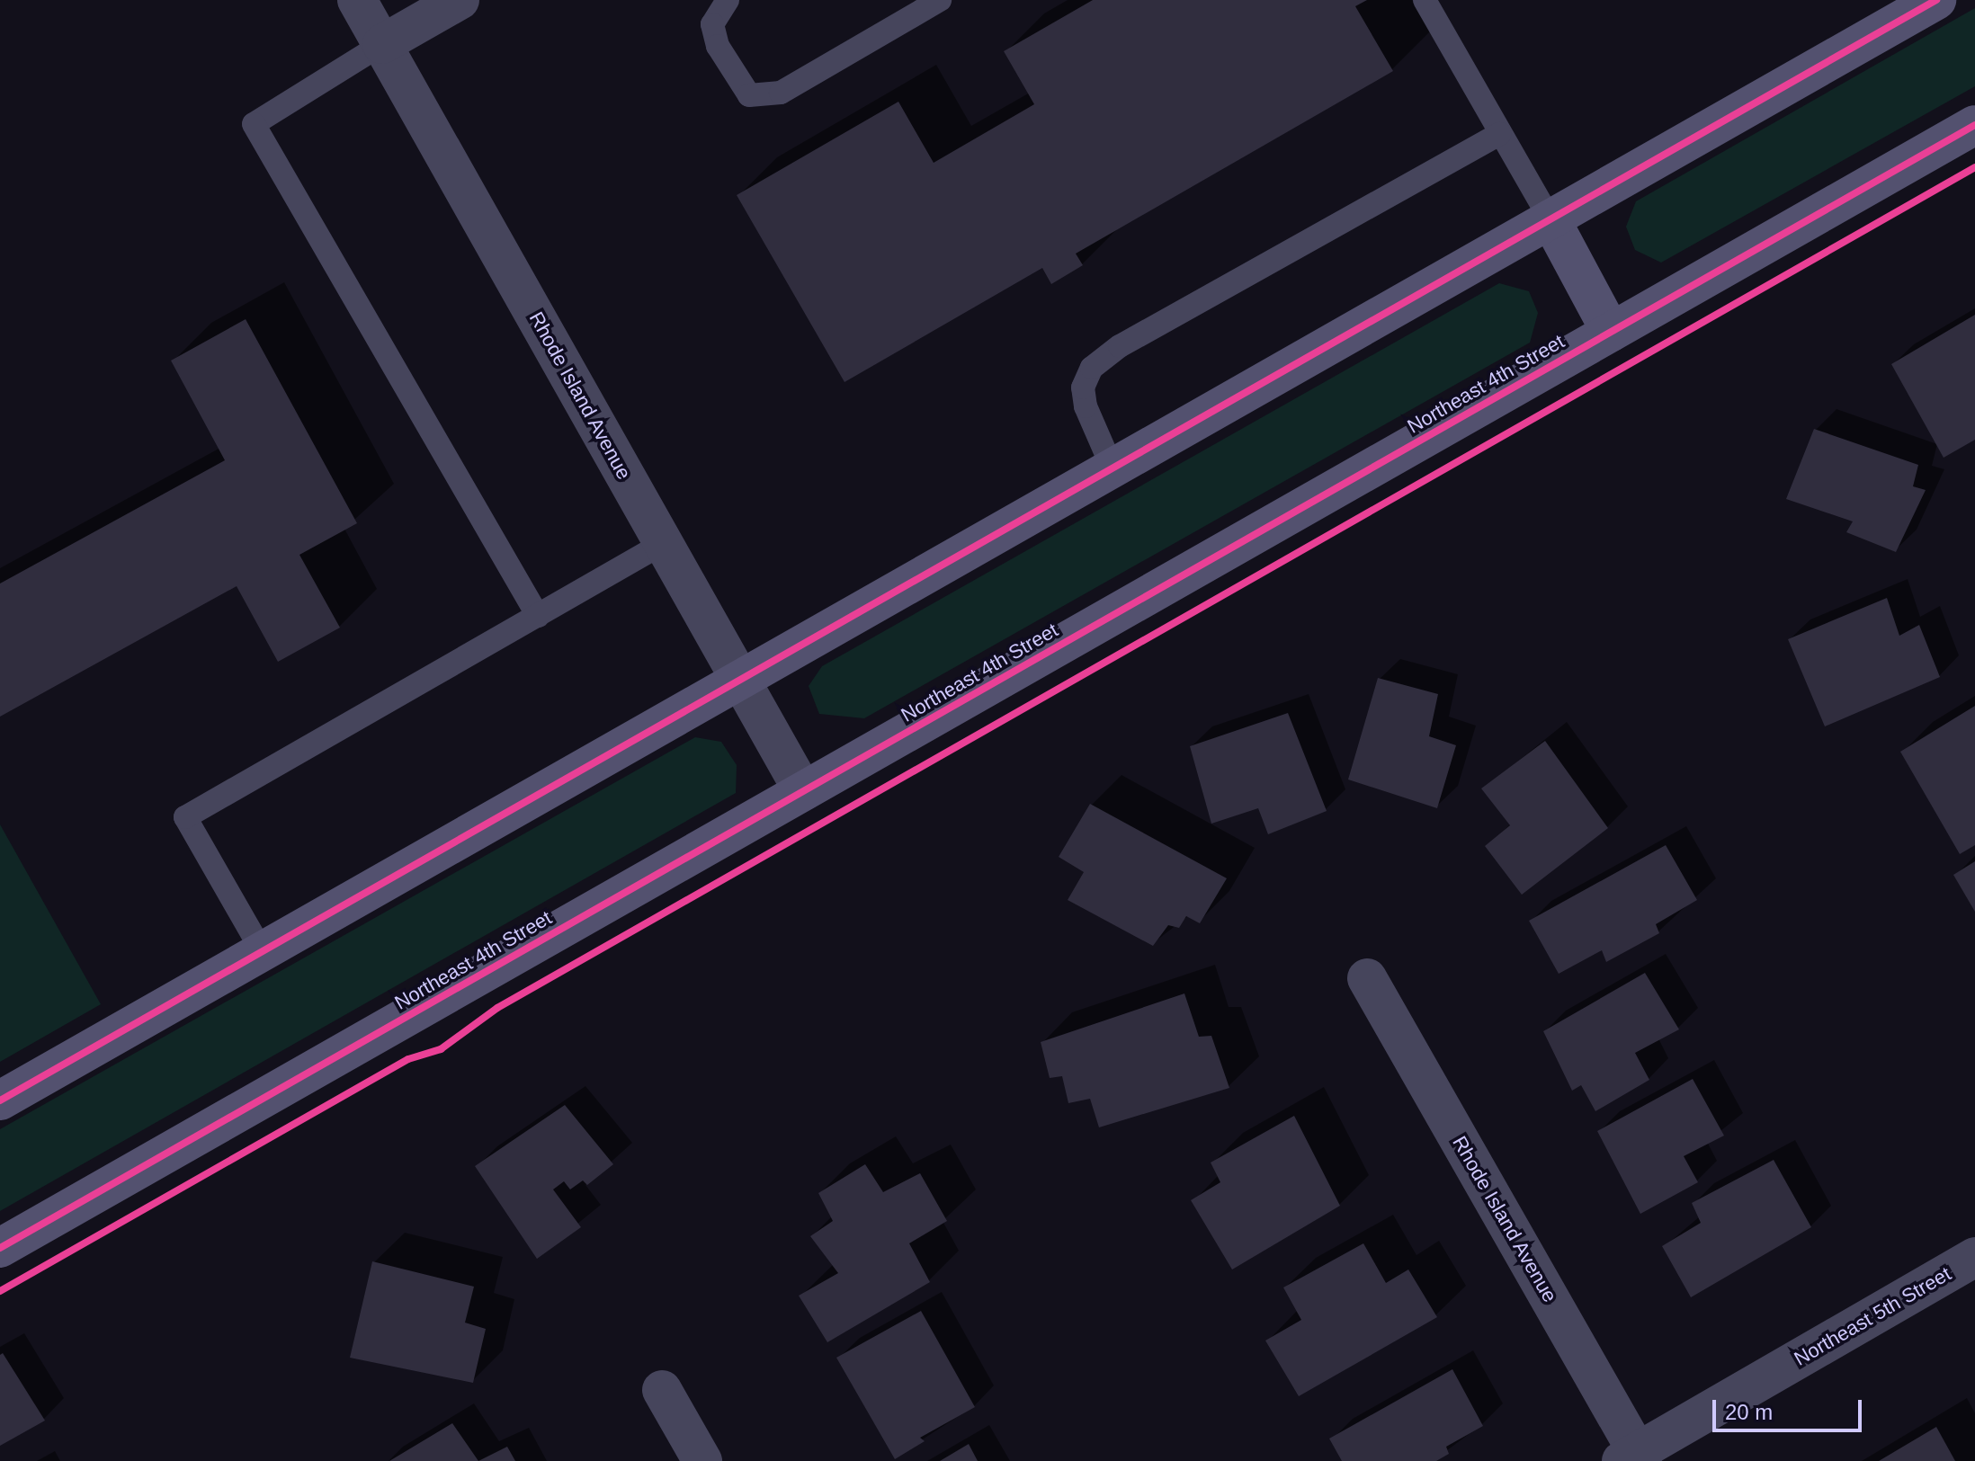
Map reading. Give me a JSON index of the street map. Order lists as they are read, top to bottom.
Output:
{
  "streets": {
    "main road": ["Northeast 4th Street"],
    "street": ["Rhode Island Avenue", "Northeast 5th Street"]
  },
  "crossings": [
    ["Northeast 4th Street", "Rhode Island Avenue"],
    ["Rhode Island Avenue", "Northeast 5th Street"]
  ],
  "scale_bar": "20 m"
}
